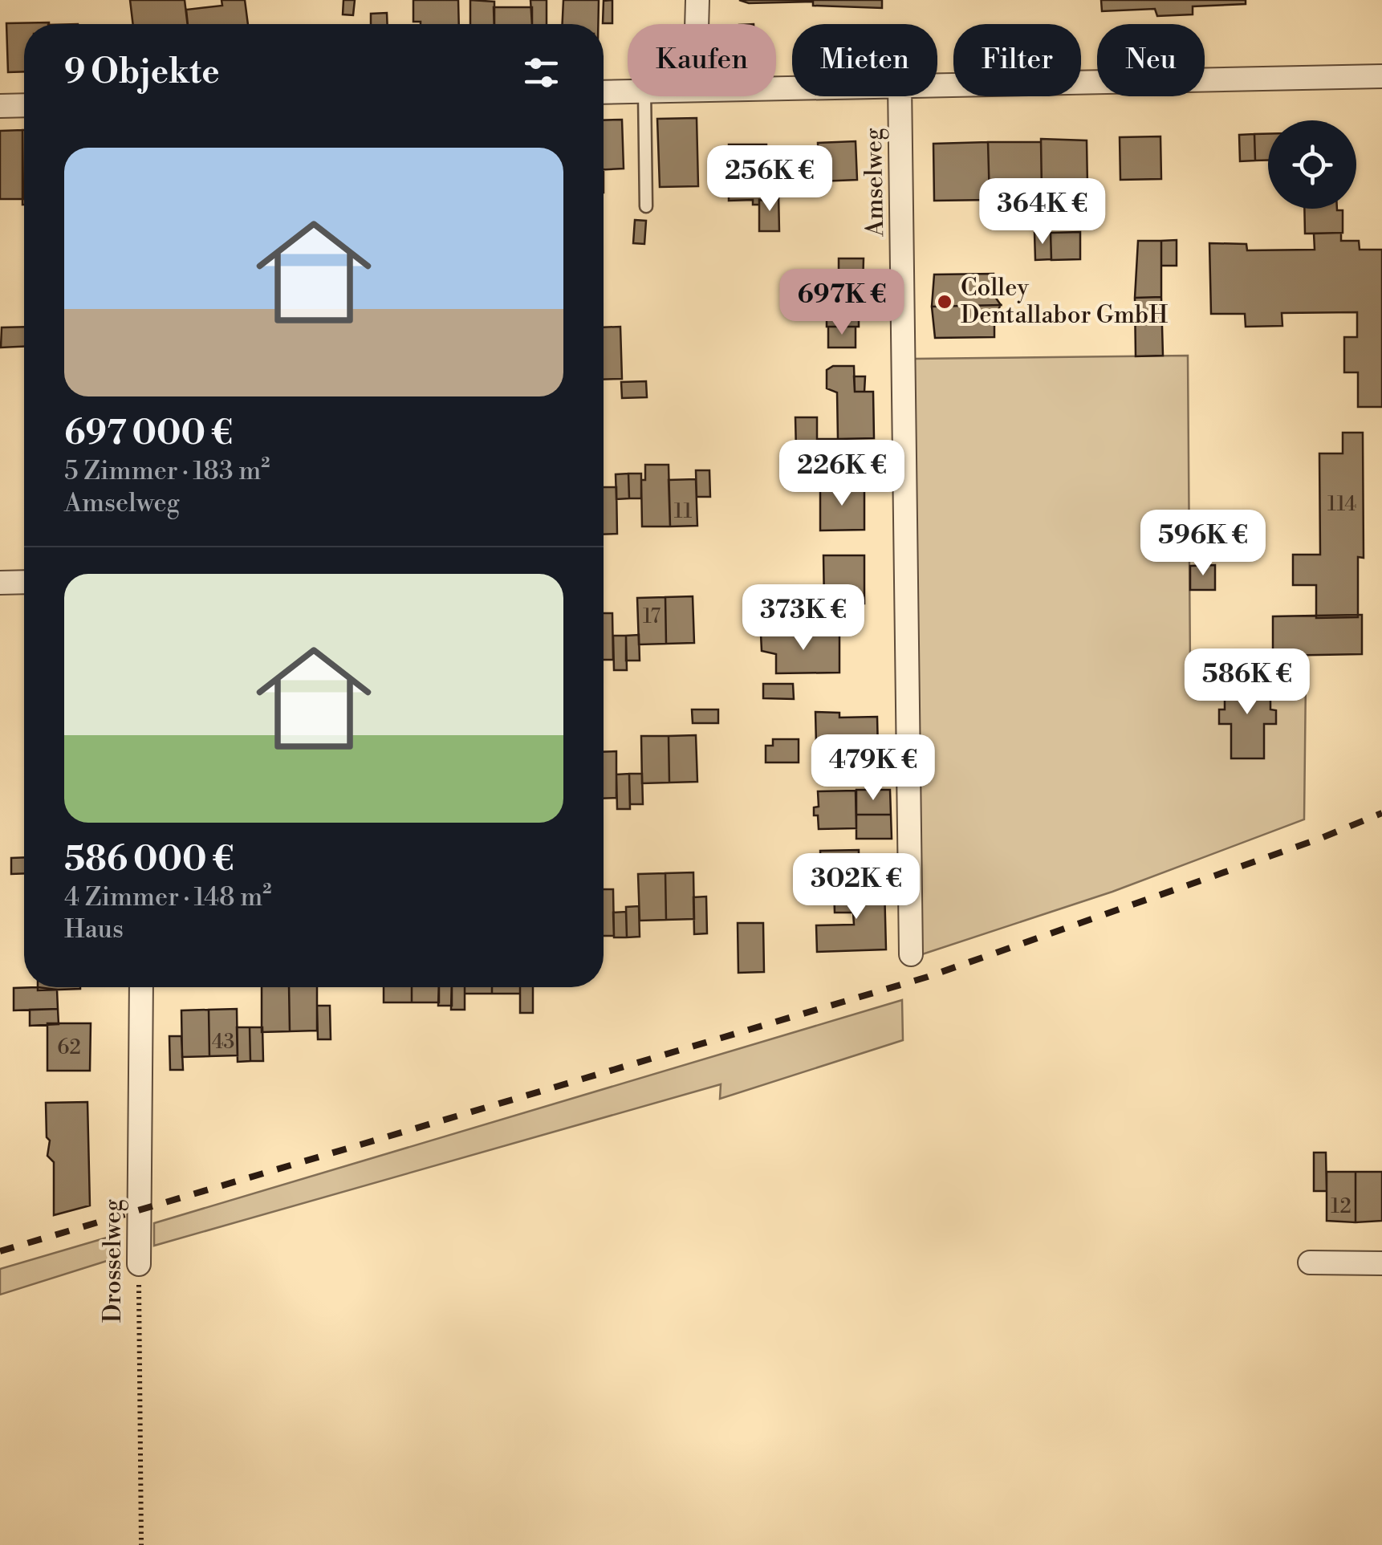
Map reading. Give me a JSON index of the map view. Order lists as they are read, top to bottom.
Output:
{
  "streets": {
    "street": ["Amselweg", "Drosselweg"]
  },
  "places": ["Colley Dentallabor GmbH"],
  "house_numbers": [
    "114",
    "11",
    "17",
    "43",
    "62",
    "12"
  ],
  "page": {
    "chip": [
      "Kaufen",
      "Mieten",
      "Filter",
      "Neu"
    ],
    "heading": "9 Objekte",
    "list": [
      {
        "name": "697 000 €",
        "note": "5 Zimmer · 183 m² · Amselweg"
      },
      {
        "name": "586 000 €",
        "note": "4 Zimmer · 148 m² · Haus"
      }
    ],
    "price": [
      "256K €",
      "364K €",
      "697K €",
      "226K €",
      "596K €",
      "373K €",
      "586K €",
      "479K €",
      "302K €"
    ]
  }
}
